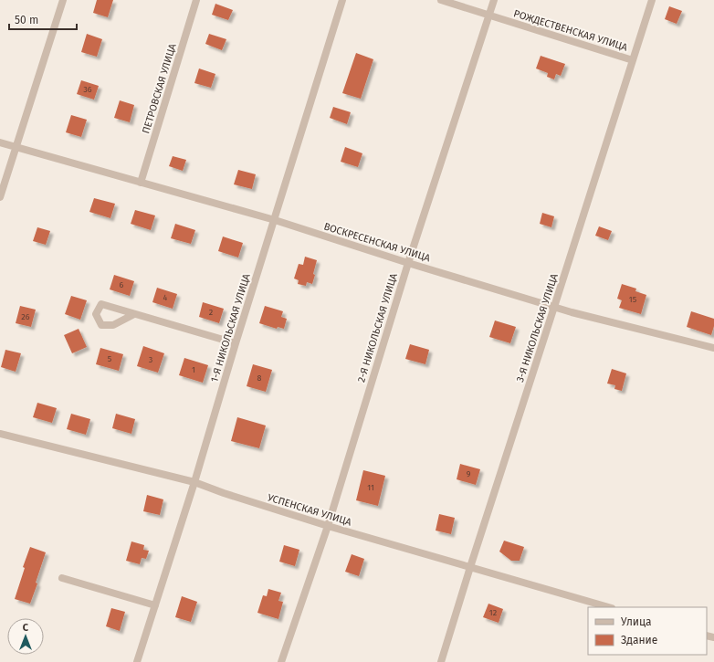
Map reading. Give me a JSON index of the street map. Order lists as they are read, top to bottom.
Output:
{
  "streets": {
    "street": [
      "РОЖДЕСТВЕНСКАЯ УЛИЦА",
      "ПЕТРОВСКАЯ УЛИЦА",
      "ВОСКРЕСЕНСКАЯ УЛИЦА",
      "1-Я НИКОЛЬСКАЯ УЛИЦА",
      "2-Я НИКОЛЬСКАЯ УЛИЦА",
      "3-Я НИКОЛЬСКАЯ УЛИЦА",
      "УСПЕНСКАЯ УЛИЦА"
    ]
  },
  "crossings": [
    ["РОЖДЕСТВЕНСКАЯ УЛИЦА", "2-Я НИКОЛЬСКАЯ УЛИЦА"],
    ["РОЖДЕСТВЕНСКАЯ УЛИЦА", "3-Я НИКОЛЬСКАЯ УЛИЦА"],
    ["ПЕТРОВСКАЯ УЛИЦА", "ВОСКРЕСЕНСКАЯ УЛИЦА"],
    ["ВОСКРЕСЕНСКАЯ УЛИЦА", "1-Я НИКОЛЬСКАЯ УЛИЦА"],
    ["ВОСКРЕСЕНСКАЯ УЛИЦА", "2-Я НИКОЛЬСКАЯ УЛИЦА"],
    ["ВОСКРЕСЕНСКАЯ УЛИЦА", "3-Я НИКОЛЬСКАЯ УЛИЦА"],
    ["1-Я НИКОЛЬСКАЯ УЛИЦА", "УСПЕНСКАЯ УЛИЦА"],
    ["2-Я НИКОЛЬСКАЯ УЛИЦА", "УСПЕНСКАЯ УЛИЦА"],
    ["3-Я НИКОЛЬСКАЯ УЛИЦА", "УСПЕНСКАЯ УЛИЦА"]
  ],
  "house_numbers": [
    "36",
    "6",
    "4",
    "15",
    "2",
    "26",
    "5",
    "3",
    "1",
    "8",
    "9",
    "11",
    "12"
  ],
  "legend": ["Улица", "Здание"],
  "scale_bar": "50 m",
  "north": "top"
}
